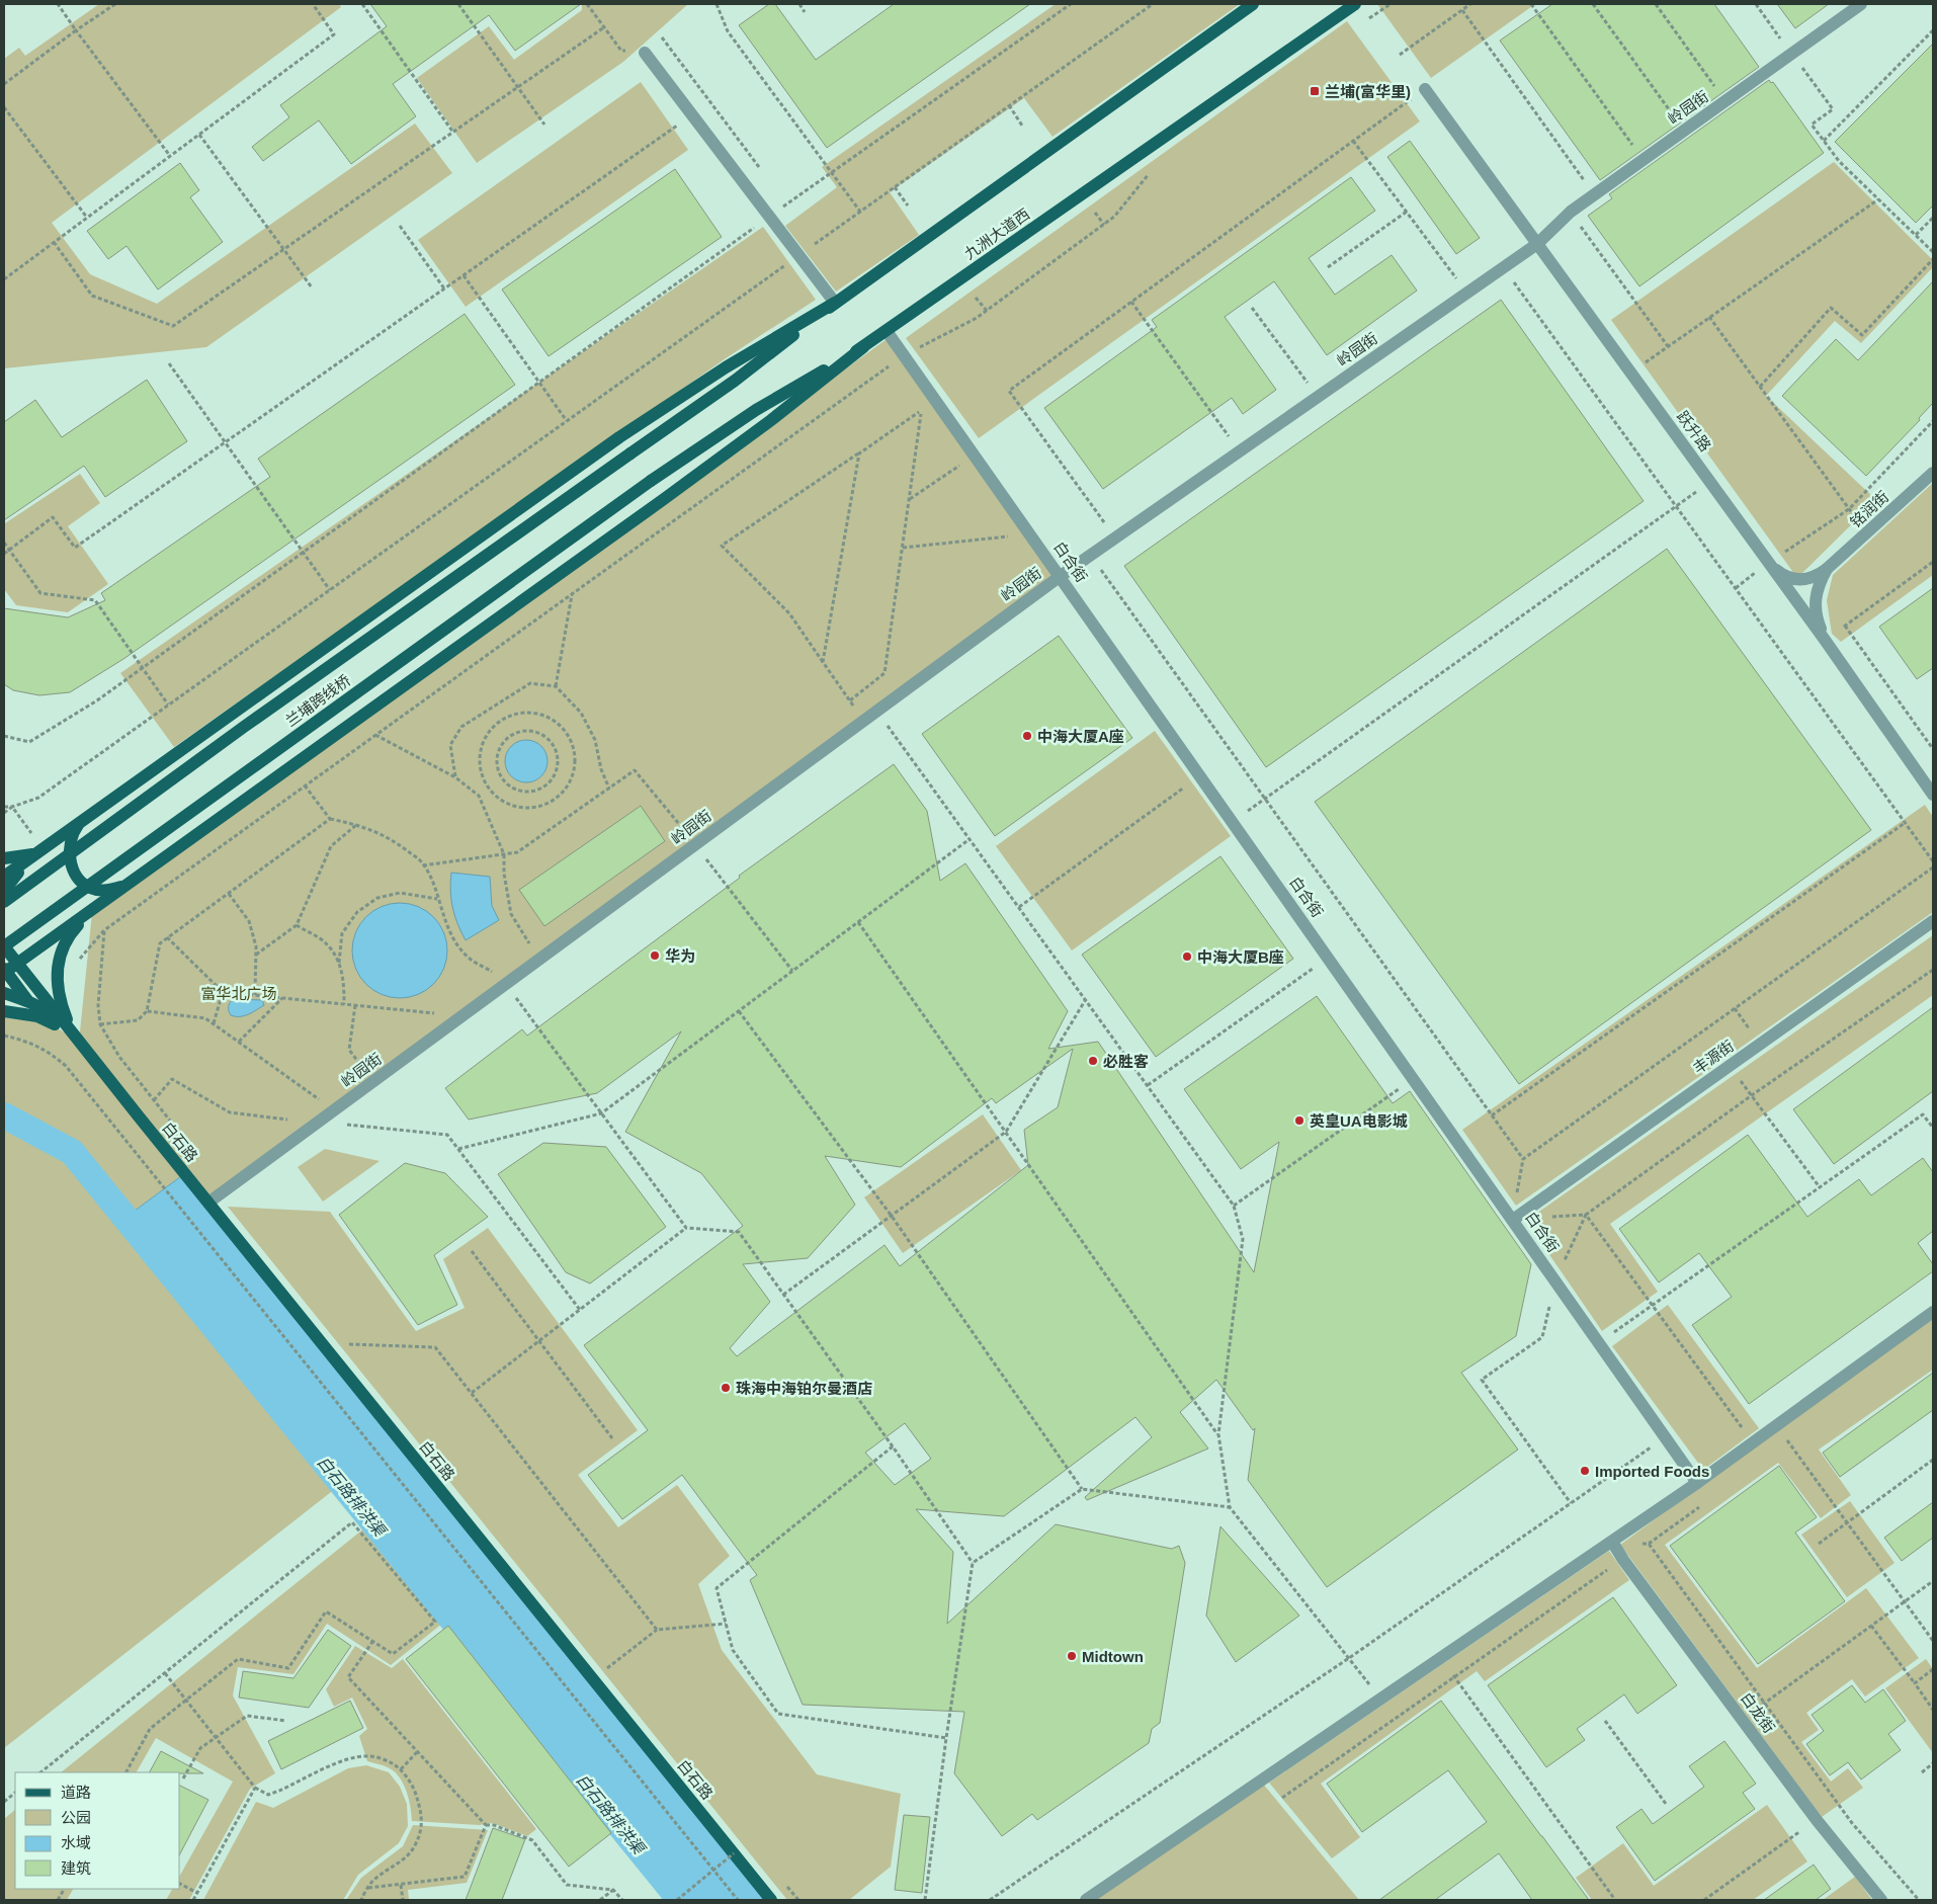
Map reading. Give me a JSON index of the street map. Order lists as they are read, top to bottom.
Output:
{
  "streets": {
    "main road": ["九洲大道西", "兰埔跨线桥", "白石路"],
    "street": [
      "岭园街",
      "跃升路",
      "铭润街",
      "白合街",
      "丰源街",
      "白龙街"
    ]
  },
  "crossings": [
    ["岭园街", "跃升路"],
    ["岭园街", "白合街"],
    ["岭园街", "白石路"],
    ["九洲大道西", "白合街"],
    ["九洲大道西", "兰埔跨线桥"],
    ["跃升路", "铭润街"],
    ["白合街", "丰源街"]
  ],
  "water": ["白石路排洪渠"],
  "parks": ["富华北广场"],
  "places": {
    "transit": ["兰埔(富华里)"],
    "other": [
      "中海大厦A座",
      "华为",
      "中海大厦B座",
      "必胜客",
      "英皇UA电影城",
      "珠海中海铂尔曼酒店",
      "Imported Foods",
      "Midtown"
    ]
  },
  "legend": [
    "道路",
    "公园",
    "水域",
    "建筑"
  ]
}
